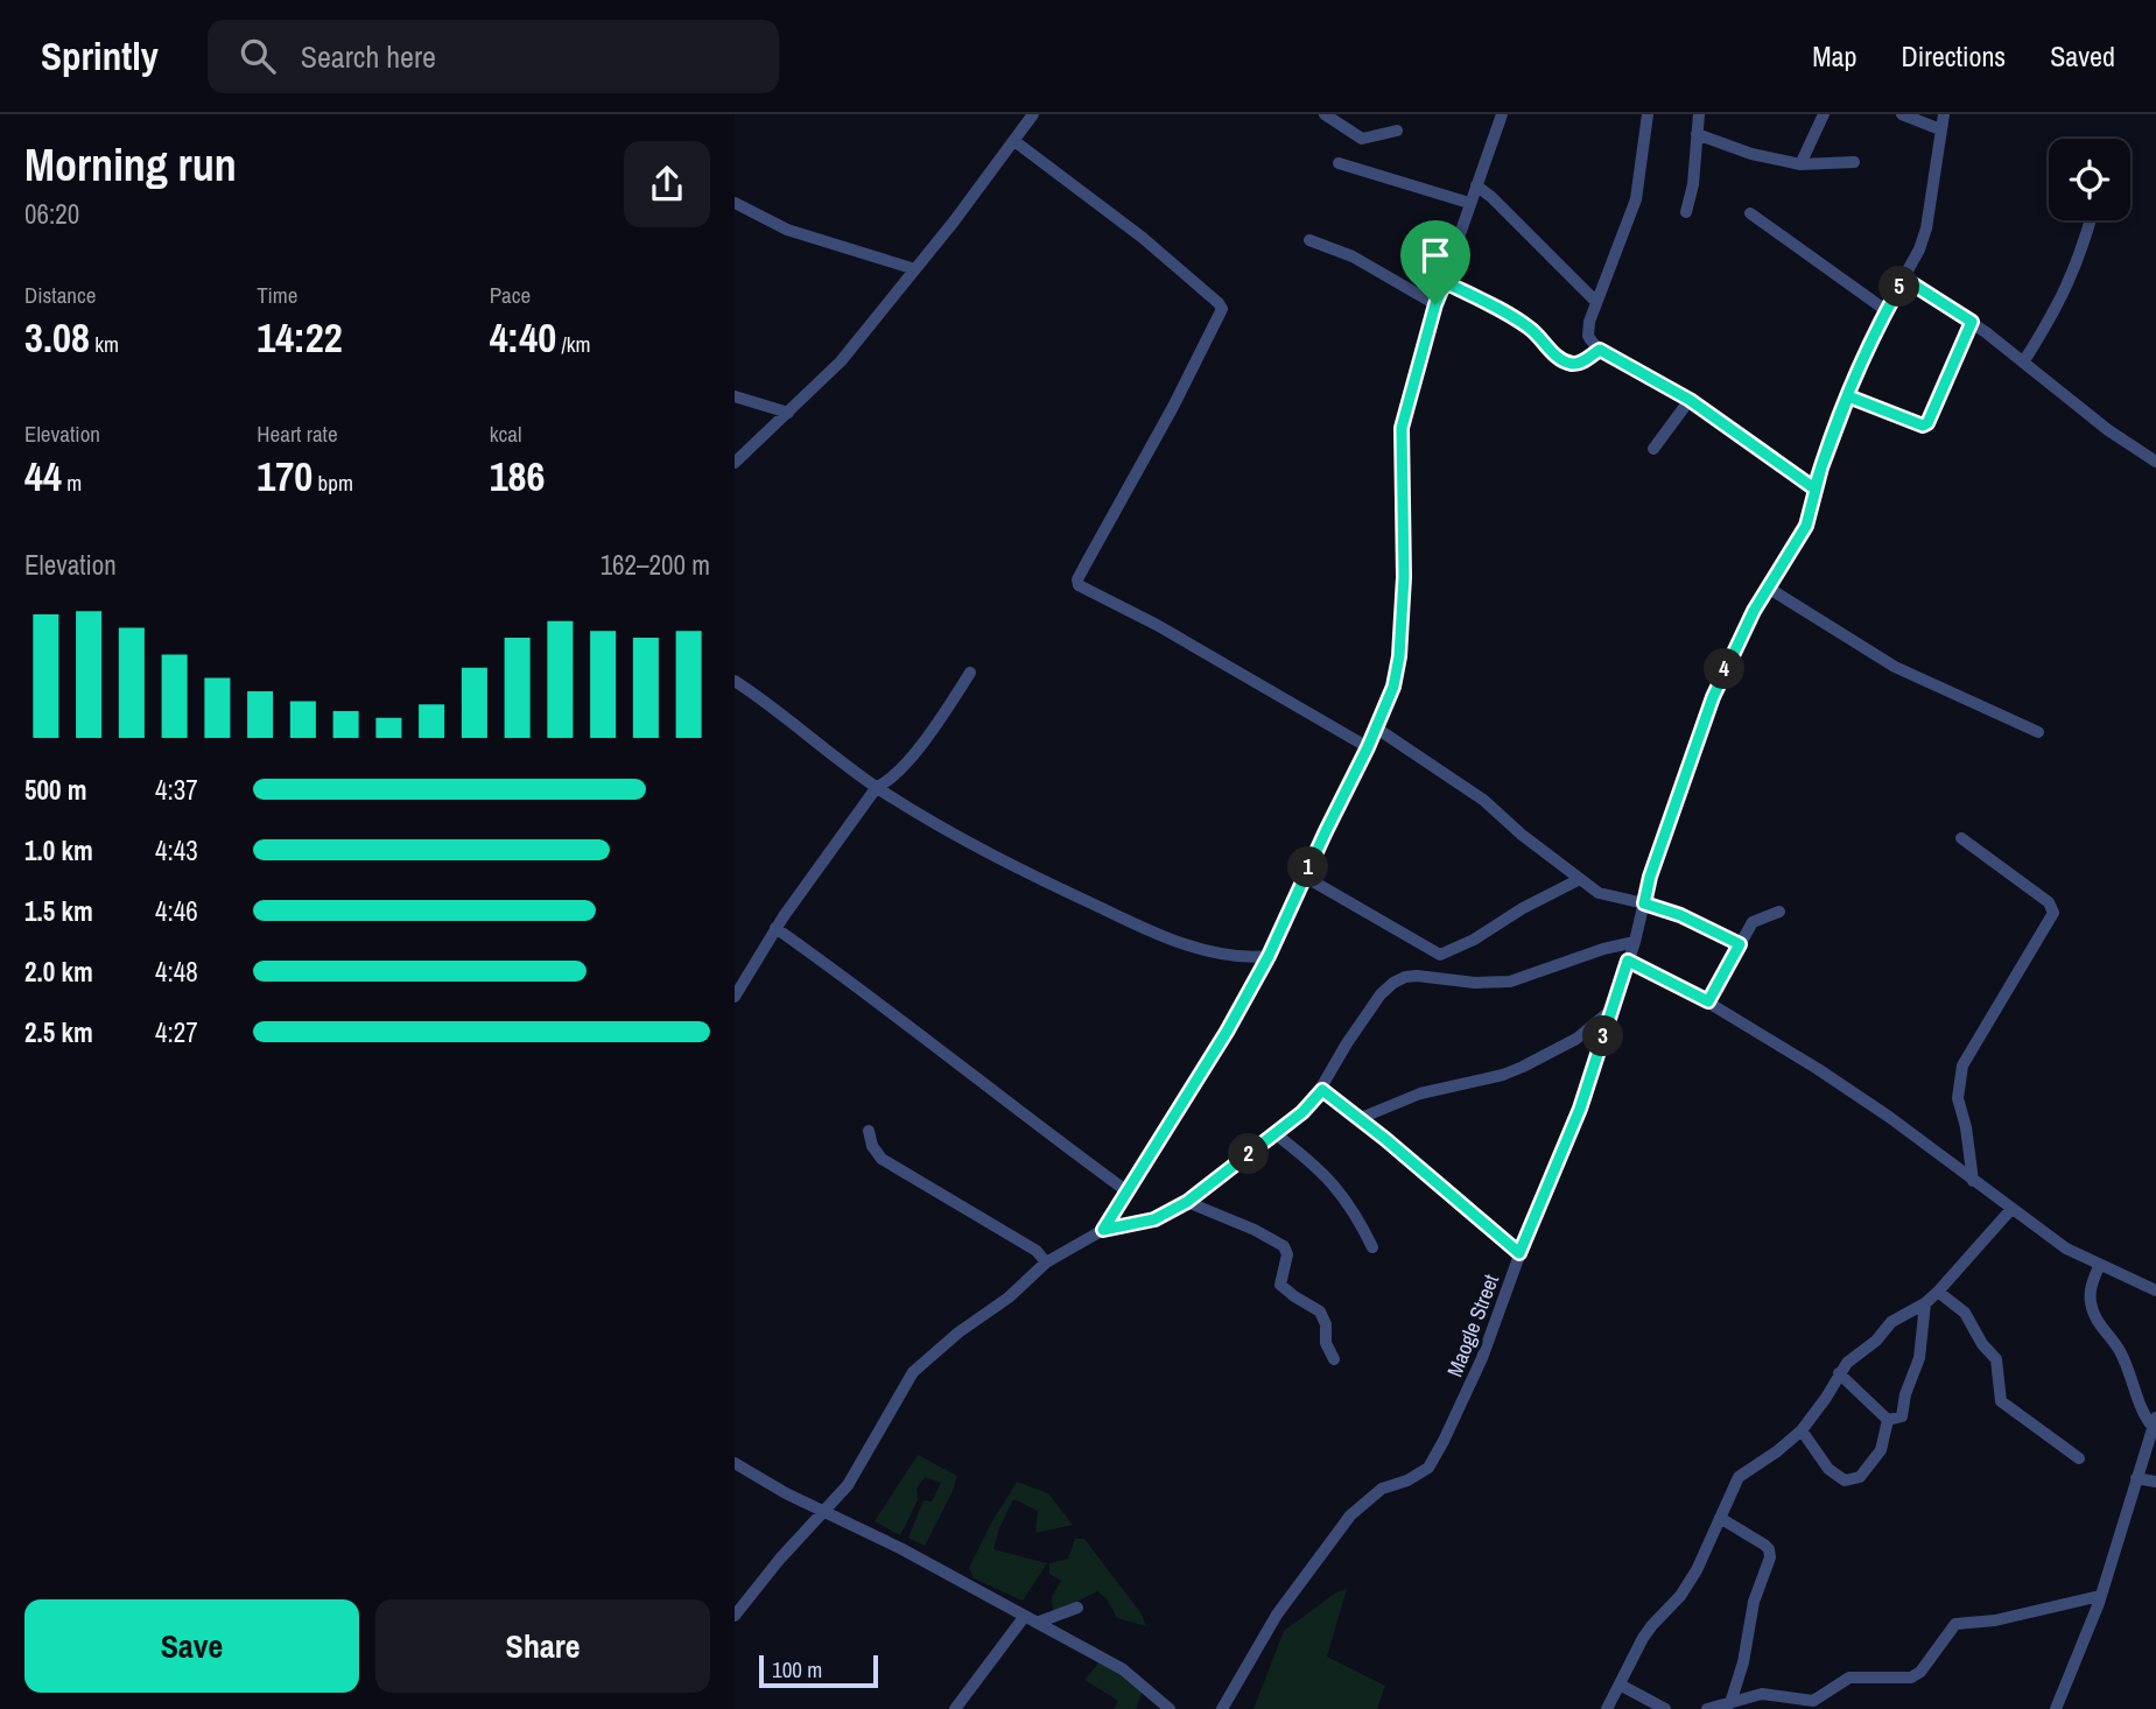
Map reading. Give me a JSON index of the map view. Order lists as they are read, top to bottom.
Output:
{
  "streets": {
    "street": ["Maogle Street"]
  },
  "scale_bar": "100 m",
  "page": {
    "header": "Sprintly",
    "search": "Search here",
    "nav": ["Map", "Directions", "Saved"],
    "heading": ["Morning run", "06:20"],
    "stats": [
      ["Distance", "3.08 km"],
      ["Time", "14:22"],
      ["Pace", "4:40 /km"],
      ["Elevation", "44 m"],
      ["Heart rate", "170 bpm"],
      ["kcal", "186"]
    ],
    "pins": [
      "5",
      "4",
      "1",
      "3",
      "2"
    ],
    "chart": ["Elevation", "162–200 m"],
    "list": [
      {
        "name": "500 m",
        "note": "4:37"
      },
      {
        "name": "1.0 km",
        "note": "4:43"
      },
      {
        "name": "1.5 km",
        "note": "4:46"
      },
      {
        "name": "2.0 km",
        "note": "4:48"
      },
      {
        "name": "2.5 km",
        "note": "4:27"
      }
    ],
    "buttons": ["Save", "Share"],
    "scale": "100 m"
  }
}
